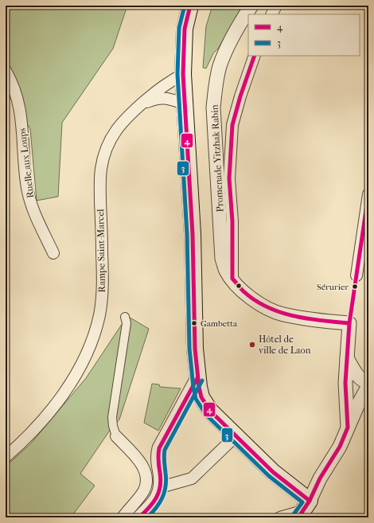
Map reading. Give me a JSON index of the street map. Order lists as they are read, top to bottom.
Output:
{
  "streets": {
    "street": ["Promenade Yitzhak Rabin", "Ruelle aux Loups", "Rampe Saint-Marcel"]
  },
  "places": ["Sérurier", "Gambetta", "Hôtel de ville de Laon"],
  "lines": ["transit line 4", "transit line 3"],
  "legend": ["4", "3"]
}
